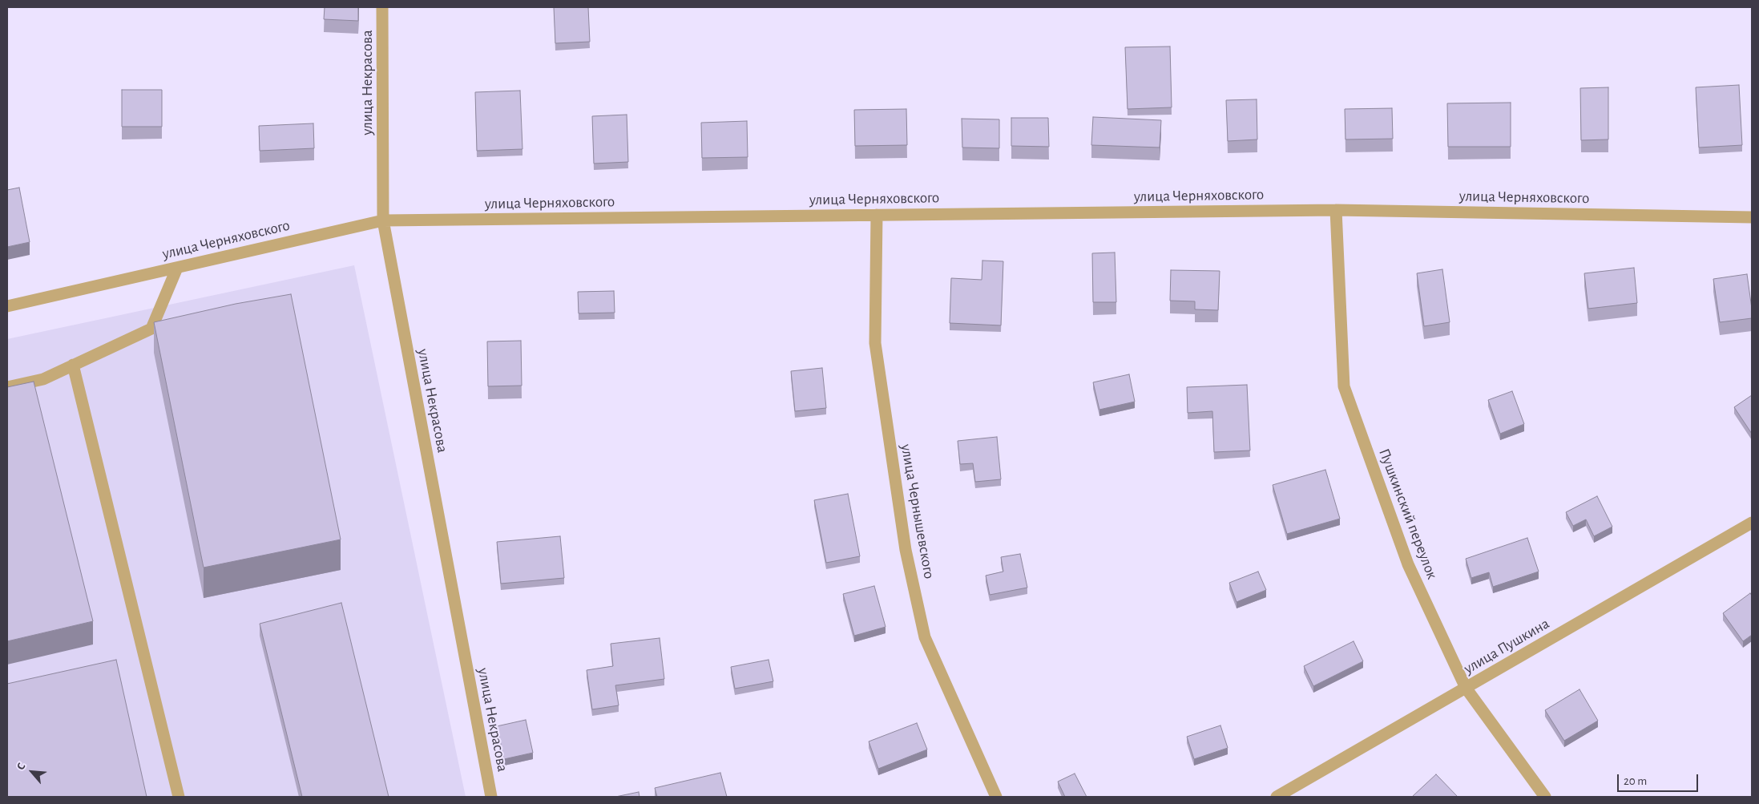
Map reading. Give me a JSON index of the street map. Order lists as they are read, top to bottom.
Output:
{
  "streets": {
    "street": [
      "улица Некрасова",
      "улица Черняховского",
      "улица Чернышевского",
      "Пушкинский переулок",
      "улица Пушкина"
    ]
  },
  "crossings": [
    ["улица Некрасова", "улица Черняховского"],
    ["улица Черняховского", "улица Чернышевского"],
    ["улица Черняховского", "Пушкинский переулок"],
    ["Пушкинский переулок", "улица Пушкина"]
  ],
  "scale_bar": "20 m",
  "north": "top left"
}
